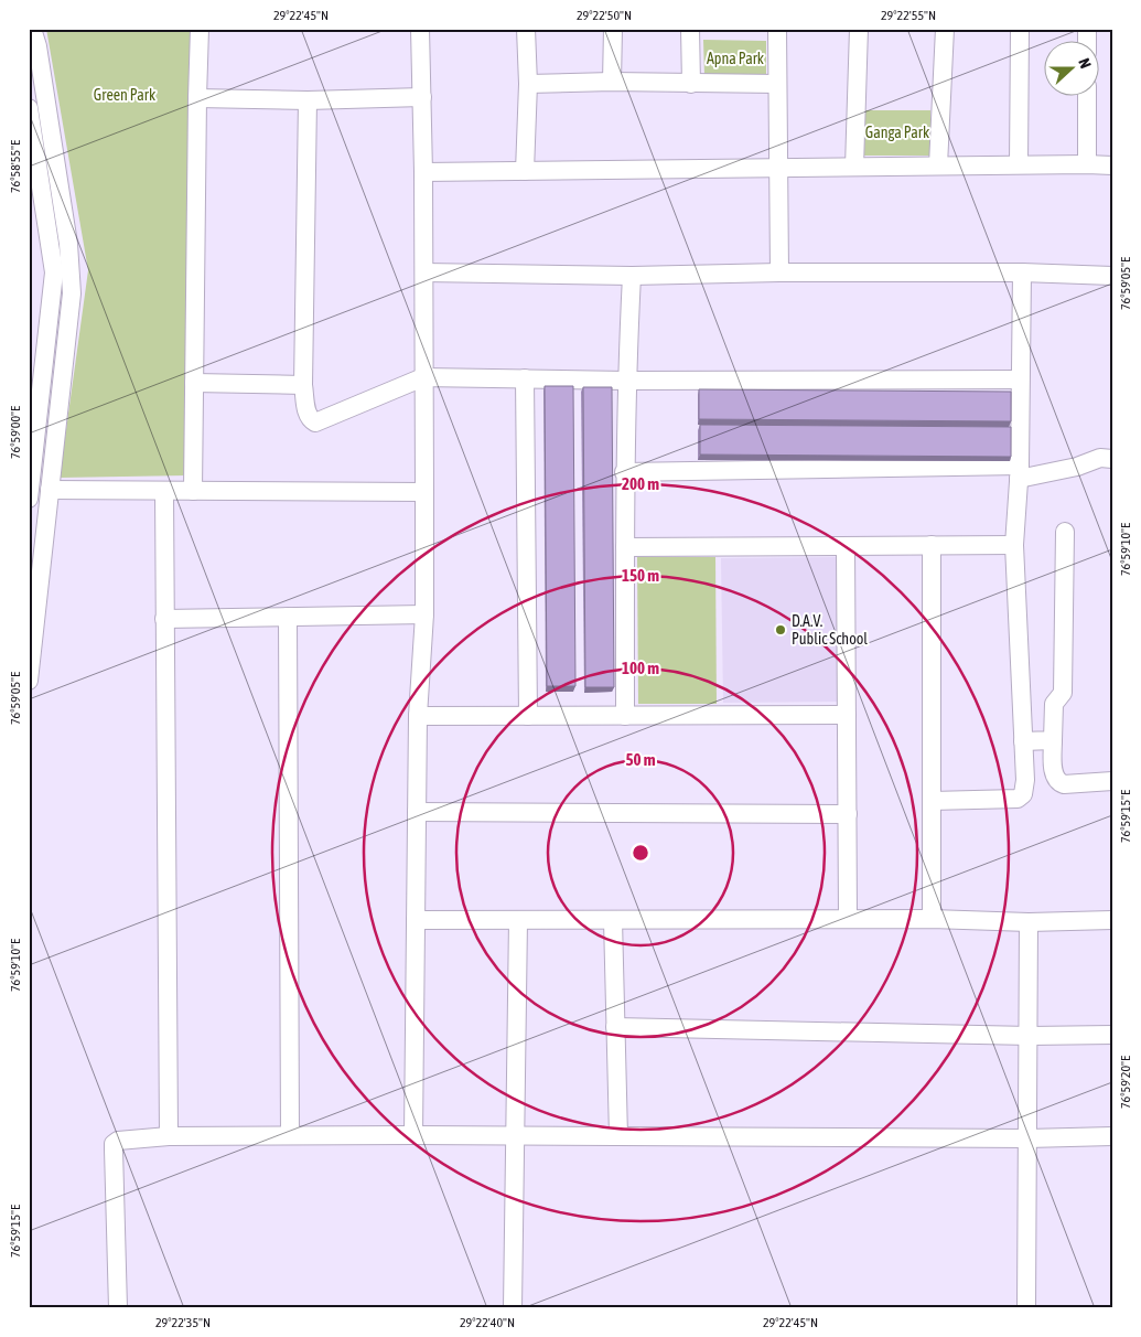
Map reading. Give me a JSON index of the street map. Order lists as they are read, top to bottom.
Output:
{
  "parks": ["Apna Park", "Green Park", "Ganga Park"],
  "places": ["D.A.V. Public School"],
  "north": "right",
  "coordinates": [
    "29°22'45\"N",
    "29°22'50\"N",
    "29°22'55\"N",
    "76°58'55\"E",
    "76°59'05\"E",
    "76°59'00\"E",
    "76°59'10\"E",
    "76°59'15\"E",
    "76°59'20\"E",
    "29°22'35\"N",
    "29°22'40\"N"
  ],
  "rings": [
    "200 m",
    "150 m",
    "100 m",
    "50 m"
  ]
}
